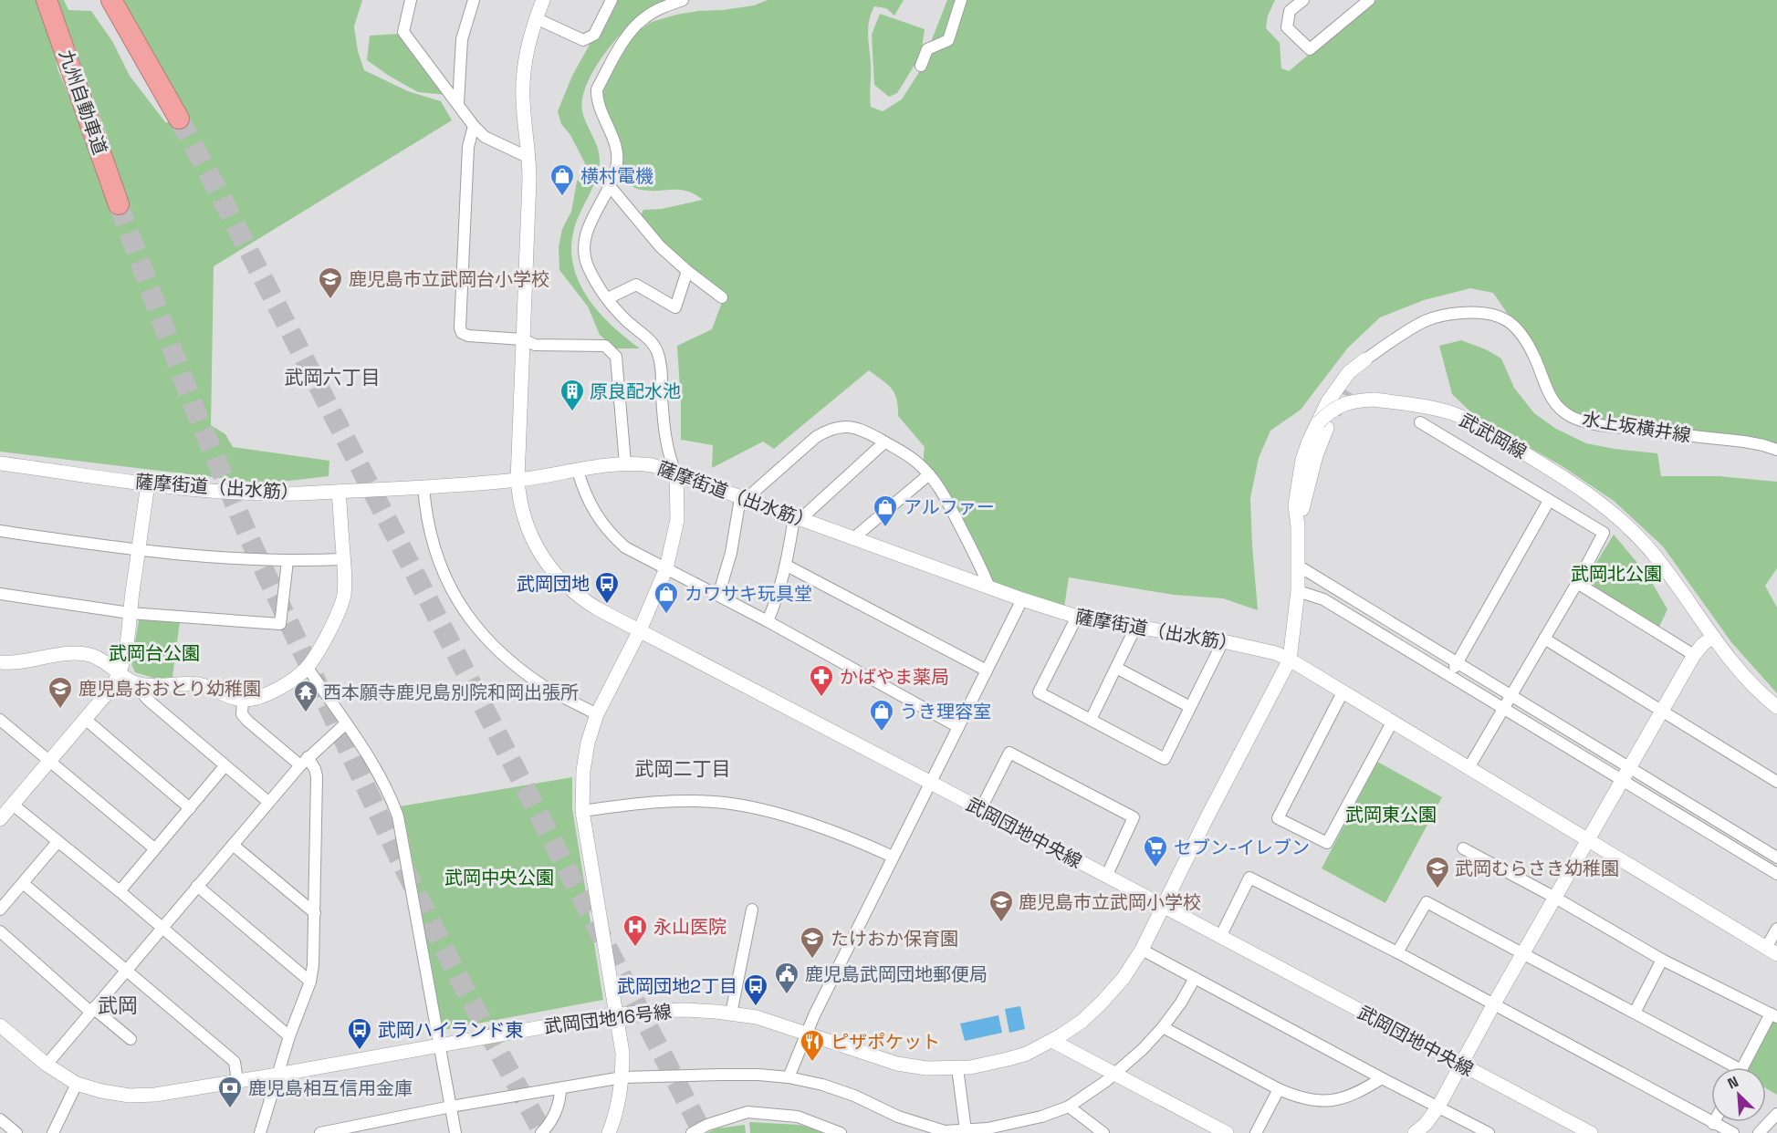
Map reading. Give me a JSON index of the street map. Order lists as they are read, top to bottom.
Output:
{
  "streets": {
    "highway": ["九州自動車道"],
    "street": [
      "水上坂横井線",
      "武武岡線",
      "薩摩街道（出水筋）",
      "武岡団地中央線",
      "武岡団地16号線"
    ]
  },
  "crossings": [
    ["武武岡線", "薩摩街道（出水筋）"],
    ["武武岡線", "武岡団地16号線"],
    ["薩摩街道（出水筋）", "武岡団地中央線"],
    ["薩摩街道（出水筋）", "武岡団地16号線"],
    ["武岡団地中央線", "武岡団地16号線"]
  ],
  "districts": ["武岡六丁目", "武岡二丁目", "武岡"],
  "parks": [
    "武岡北公園",
    "武岡台公園",
    "武岡東公園",
    "武岡中央公園"
  ],
  "places": {
    "shop": [
      "横村電機",
      "アルファー",
      "カワサキ玩具堂",
      "うき理容室"
    ],
    "school or university": [
      "鹿児島市立武岡台小学校",
      "鹿児島おおとり幼稚園",
      "武岡むらさき幼稚園",
      "鹿児島市立武岡小学校",
      "たけおか保育園"
    ],
    "building": ["原良配水池"],
    "bus stop": ["武岡団地", "武岡団地2丁目", "武岡ハイランド東"],
    "pharmacy": ["かばやま薬局"],
    "temple": ["西本願寺鹿児島別院和岡出張所"],
    "supermarket": ["セブン-イレブン"],
    "hospital": ["永山医院"],
    "public building": ["鹿児島武岡団地郵便局"],
    "restaurant": ["ピザポケット"],
    "bank": ["鹿児島相互信用金庫"]
  },
  "north": "top left"
}
